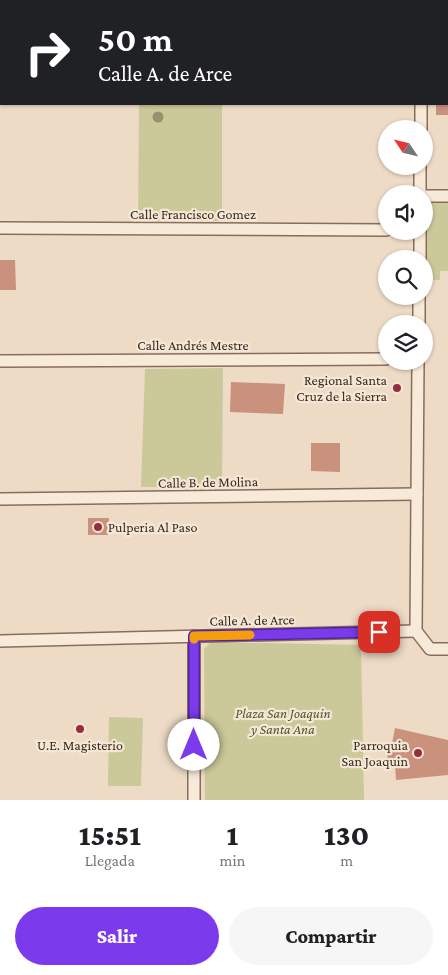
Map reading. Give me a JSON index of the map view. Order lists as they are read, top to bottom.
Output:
{
  "streets": {
    "street": [
      "Calle Francisco Gomez",
      "Calle Andrés Mestre",
      "Calle B. de Molina",
      "Calle A. de Arce"
    ]
  },
  "parks": ["Plaza San Joaquin y Santa Ana"],
  "places": [
    "Regional Santa Cruz de la Sierra",
    "Pulperia Al Paso",
    "U.E. Magisterio",
    "Parroquia San Joaquin"
  ],
  "north": "top left",
  "page": {
    "turn": ["50 m", "Calle A. de Arce"],
    "eta": [
      "15:51",
      "Llegada",
      "1",
      "min",
      "130",
      "m"
    ],
    "buttons": ["Salir", "Compartir"]
  }
}
